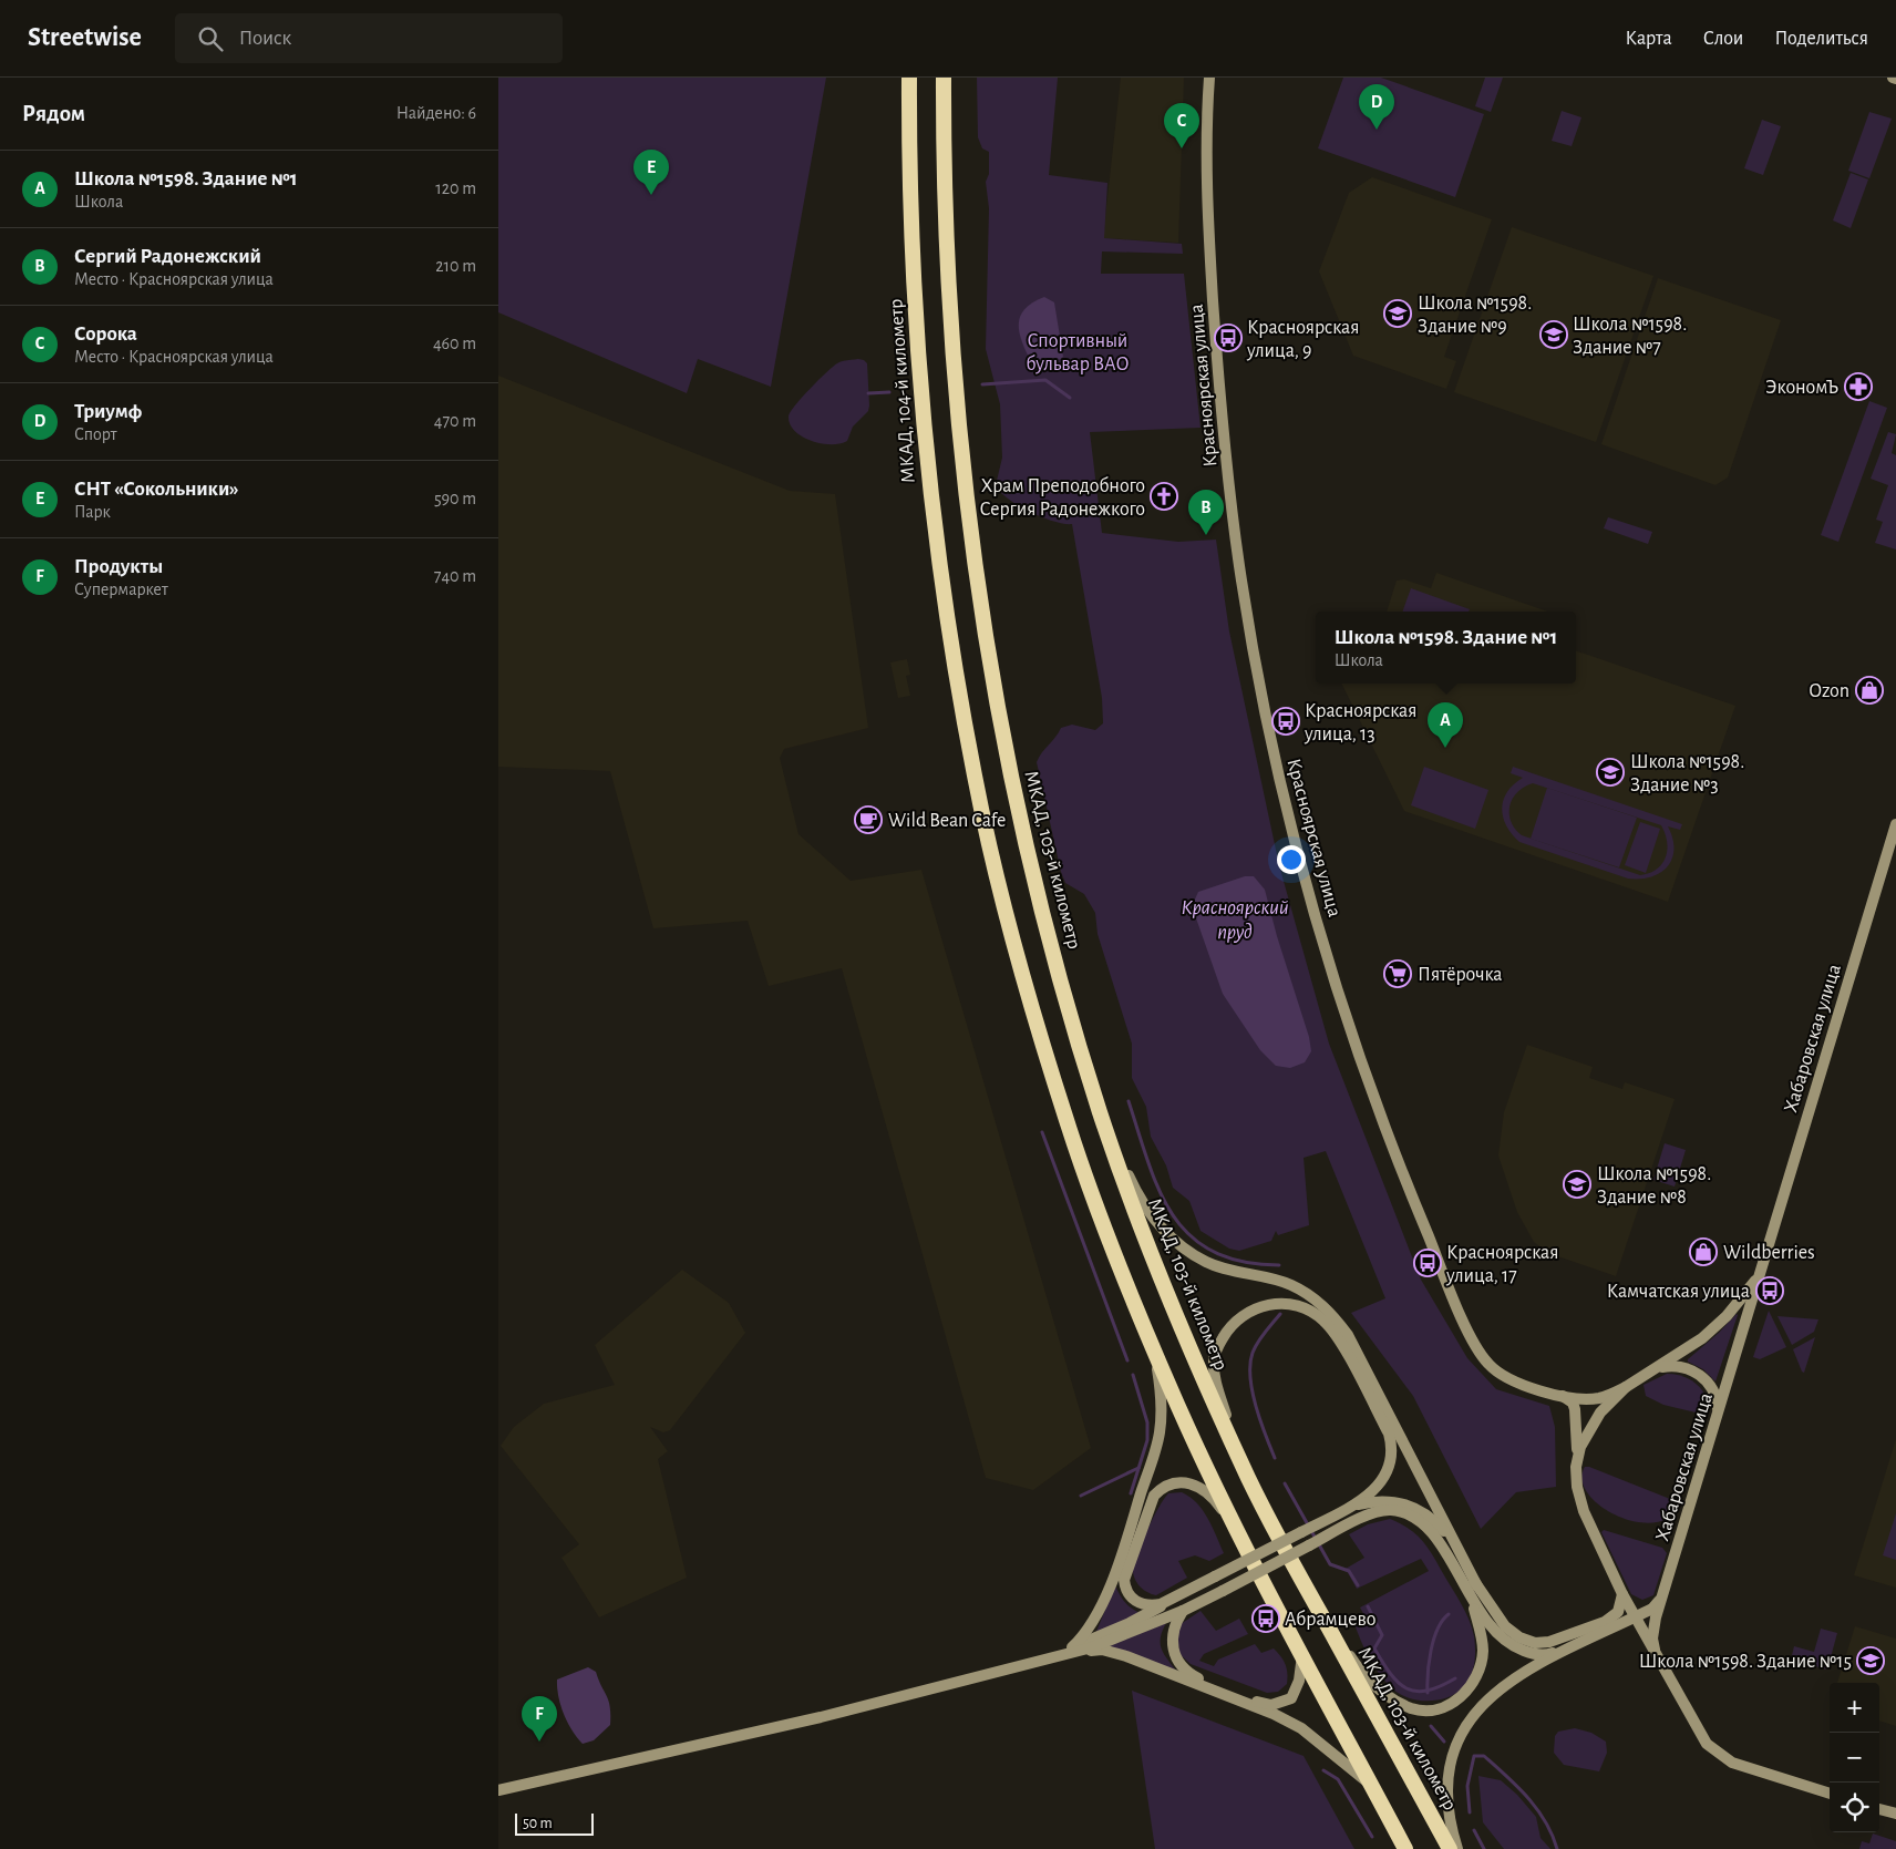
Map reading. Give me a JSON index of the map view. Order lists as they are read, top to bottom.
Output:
{
  "streets": {
    "highway": ["МКАД, 104-й километр", "МКАД, 103-й километр"],
    "main road": ["Красноярская улица", "Хабаровская улица"]
  },
  "crossings": [
    ["Красноярская улица", "Хабаровская улица"]
  ],
  "water": ["Красноярский пруд"],
  "parks": ["Спортивный бульвар ВАО"],
  "places": {
    "school or university": [
      "Школа №1598. Здание №9",
      "Школа №1598. Здание №7",
      "Школа №1598. Здание №3",
      "Школа №1598. Здание №8",
      "Школа №1598. Здание №15"
    ],
    "bus stop": [
      "Красноярская улица, 9",
      "Красноярская улица, 13",
      "Красноярская улица, 17",
      "Камчатская улица",
      "Абрамцево"
    ],
    "pharmacy": ["ЭкономЪ"],
    "church": ["Храм Преподобного Сергия Радонежкого"],
    "shop": ["Ozon", "Wildberries"],
    "cafe": ["Wild Bean Cafe"],
    "supermarket": ["Пятёрочка"]
  },
  "scale_bar": "50 m",
  "page": {
    "header": "Streetwise",
    "search": "Поиск",
    "nav": ["Карта", "Слои", "Поделиться"],
    "heading": ["Рядом", "Найдено: 6"],
    "pins": [
      "D",
      "C",
      "E",
      "B",
      "A",
      "F"
    ],
    "list": [
      {
        "mark": "A",
        "name": "Школа №1598. Здание №1",
        "note": "Школа",
        "value": "120 m"
      },
      {
        "mark": "B",
        "name": "Сергий Радонежский",
        "note": "Место · Красноярская улица",
        "value": "210 m"
      },
      {
        "mark": "C",
        "name": "Сорока",
        "note": "Место · Красноярская улица",
        "value": "460 m"
      },
      {
        "mark": "D",
        "name": "Триумф",
        "note": "Спорт",
        "value": "470 m"
      },
      {
        "mark": "E",
        "name": "СНТ «Сокольники»",
        "note": "Парк",
        "value": "590 m"
      },
      {
        "mark": "F",
        "name": "Продукты",
        "note": "Супермаркет",
        "value": "740 m"
      }
    ],
    "popup": ["Школа №1598. Здание №1", "Школа"],
    "map_buttons": ["+", "−"],
    "scale": "50 m"
  }
}
